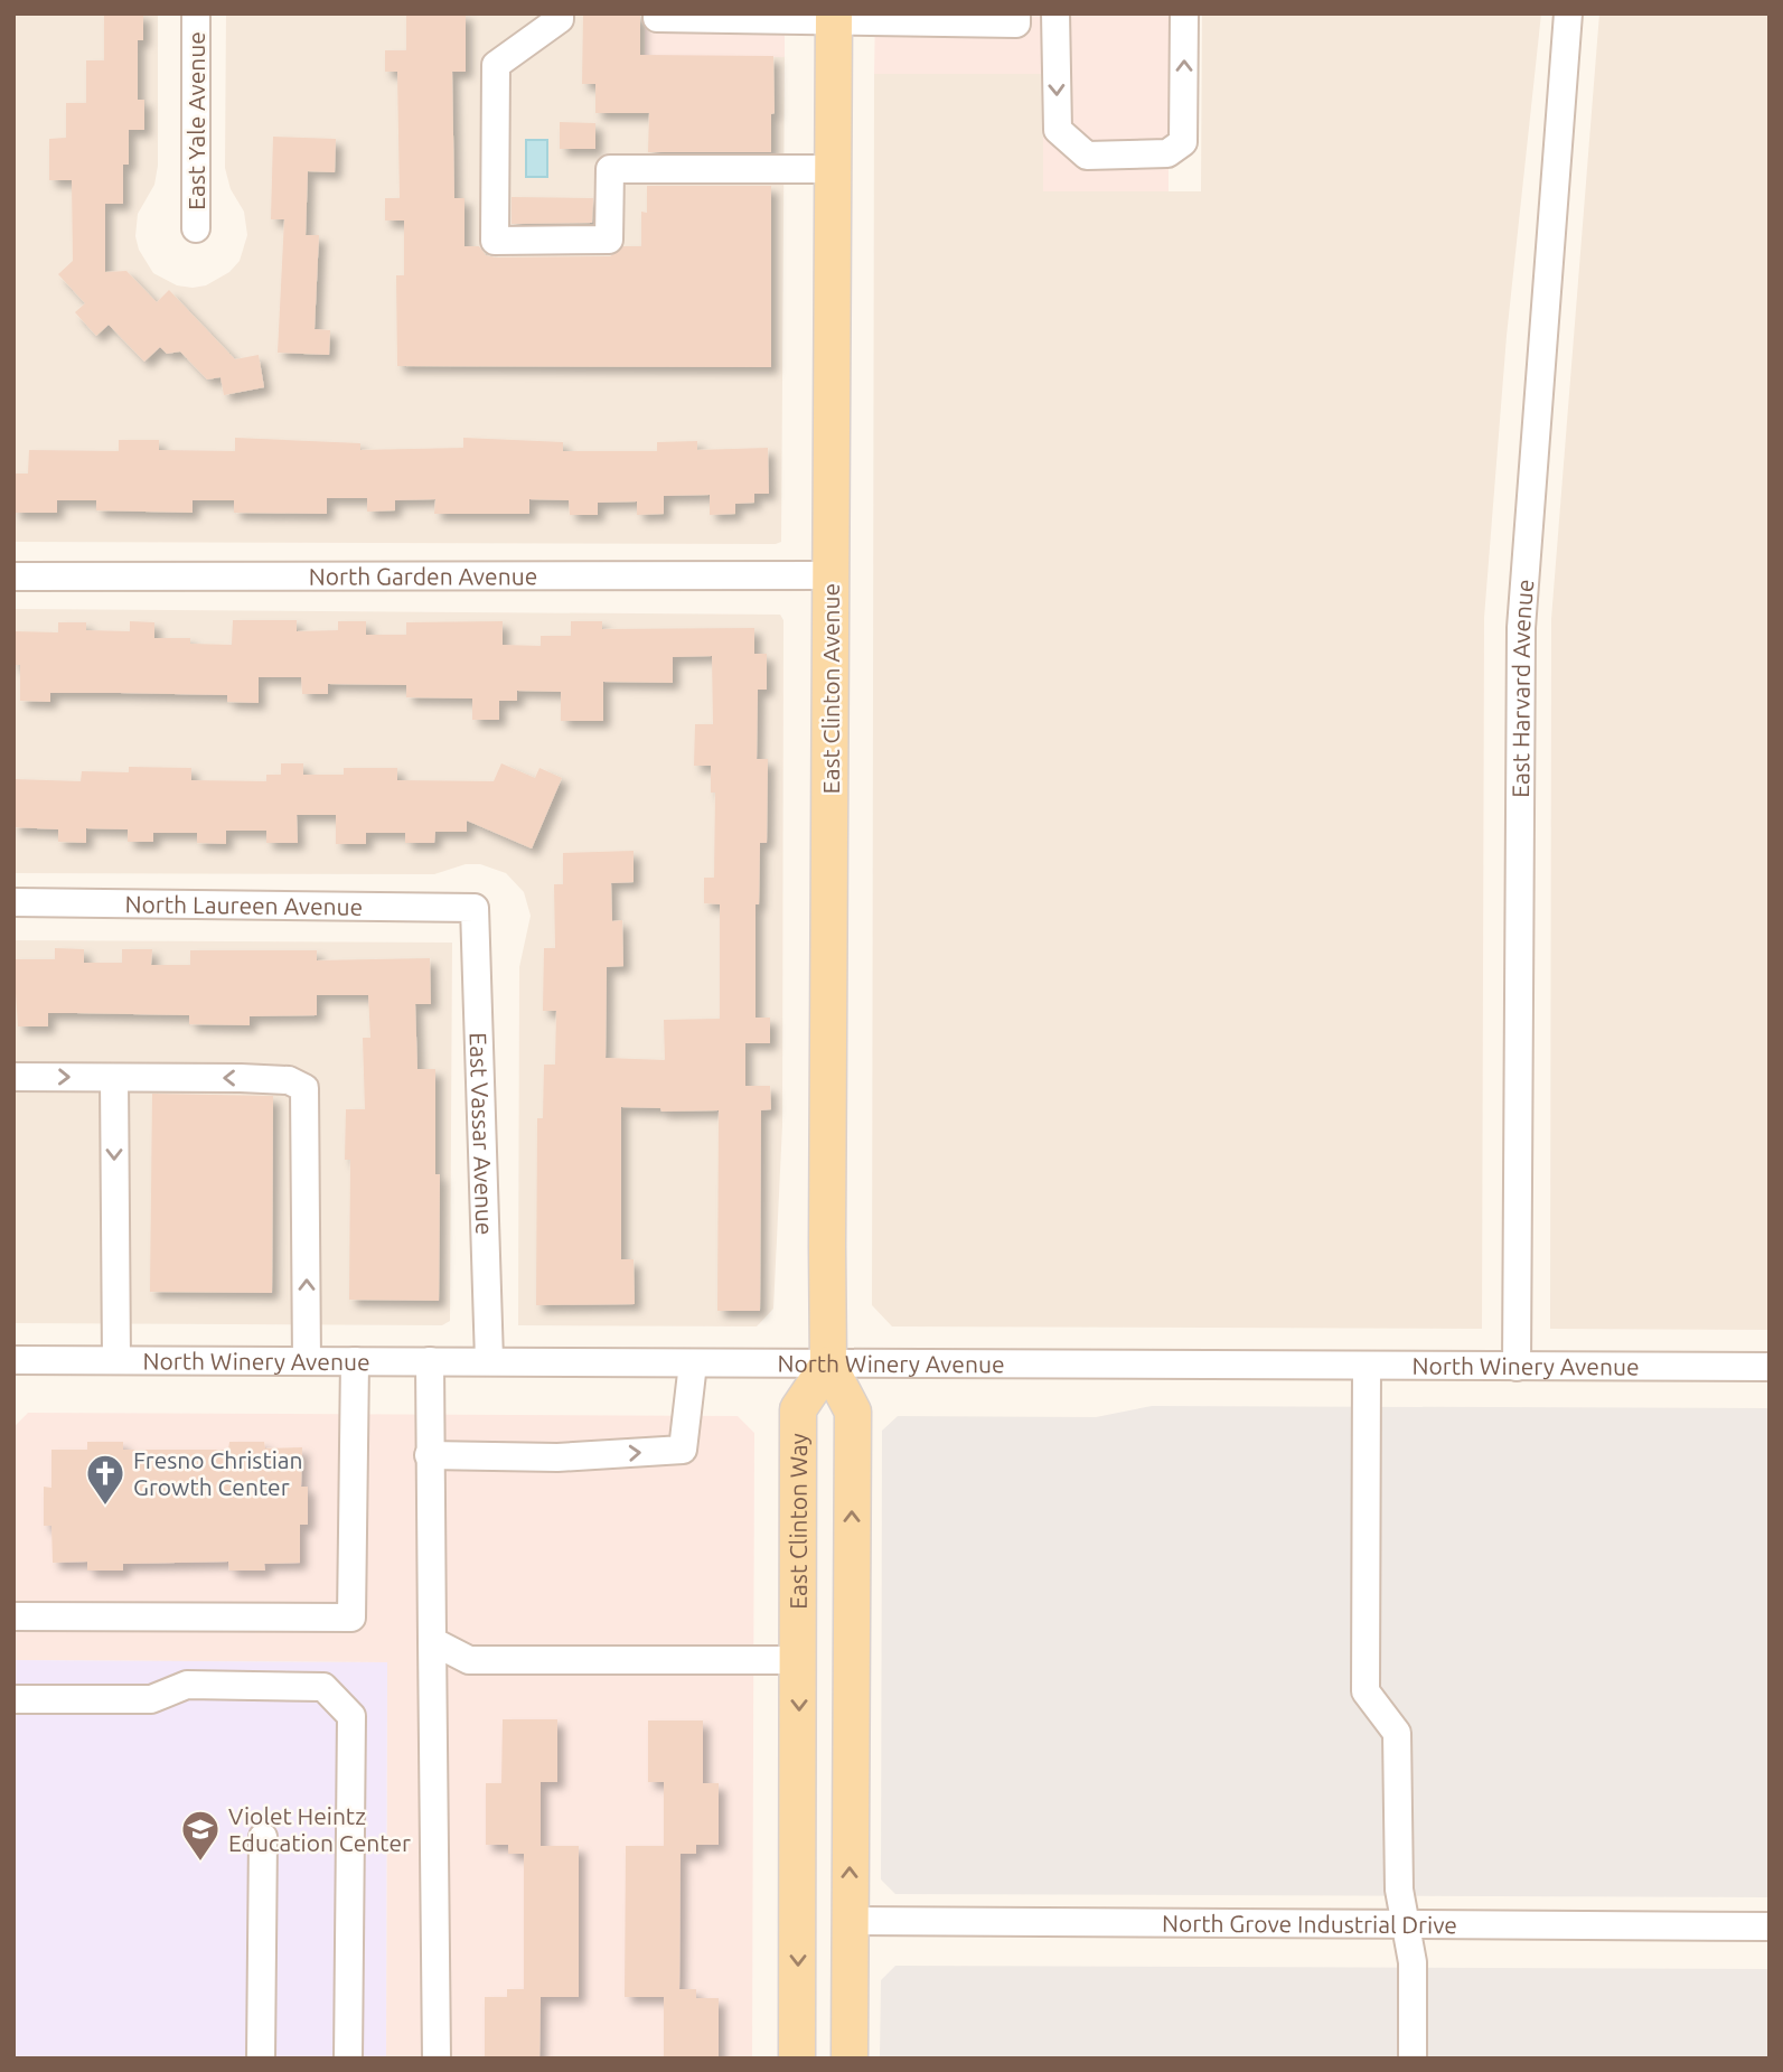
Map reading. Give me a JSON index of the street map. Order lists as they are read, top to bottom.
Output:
{
  "streets": {
    "main road": ["East Clinton Avenue", "East Clinton Way"],
    "street": [
      "East Yale Avenue",
      "North Garden Avenue",
      "East Harvard Avenue",
      "North Laureen Avenue",
      "East Vassar Avenue",
      "North Winery Avenue",
      "North Grove Industrial Drive"
    ]
  },
  "crossings": [
    ["North Garden Avenue", "East Clinton Avenue"],
    ["East Clinton Avenue", "North Winery Avenue"],
    ["East Clinton Avenue", "East Clinton Way"],
    ["East Harvard Avenue", "North Winery Avenue"],
    ["North Laureen Avenue", "East Vassar Avenue"],
    ["East Vassar Avenue", "North Winery Avenue"],
    ["North Winery Avenue", "East Clinton Way"]
  ],
  "places": {
    "church": ["Fresno Christian Growth Center"],
    "school or university": ["Violet Heintz Education Center"]
  }
}
